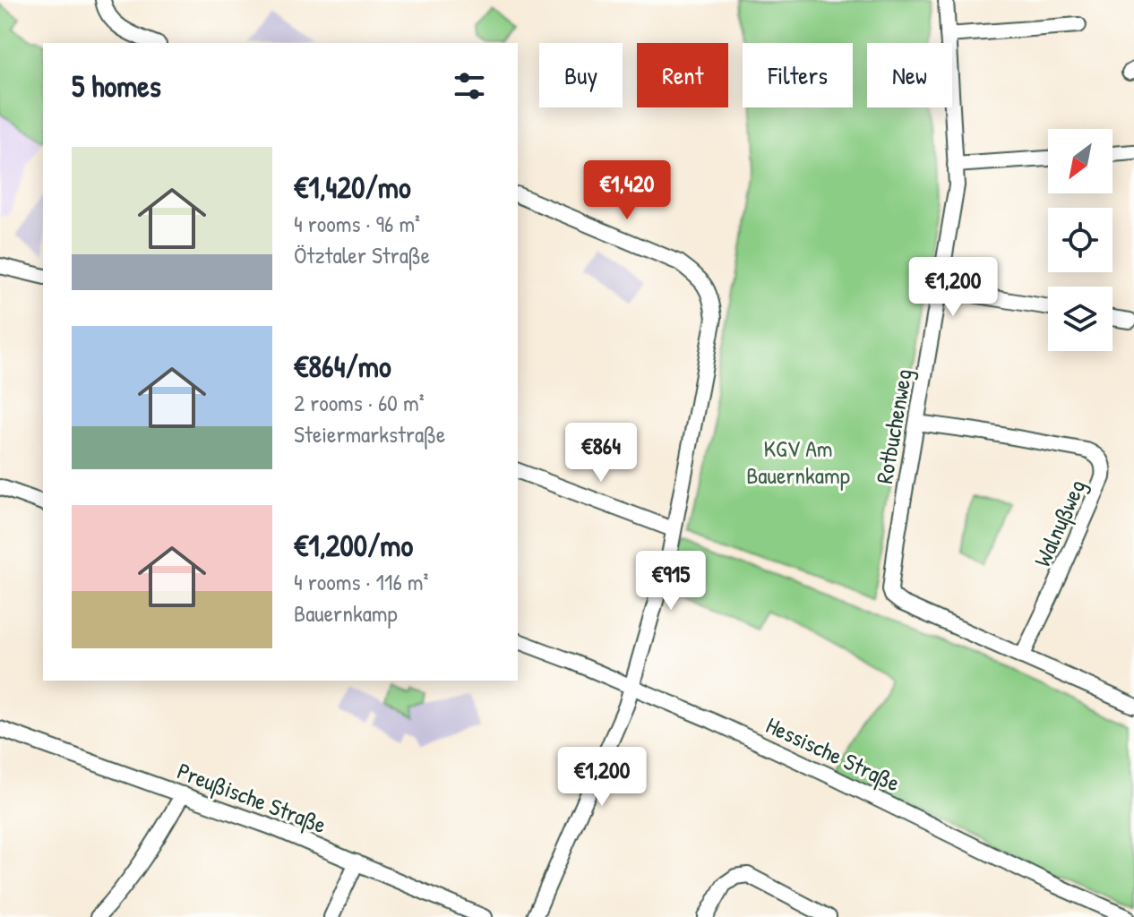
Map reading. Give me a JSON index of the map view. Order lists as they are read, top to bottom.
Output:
{
  "streets": {
    "street": [
      "Rotbuchenweg",
      "Walnußweg",
      "Hessische Straße",
      "Preußische Straße"
    ]
  },
  "crossings": [
    ["Rotbuchenweg", "Walnußweg"]
  ],
  "parks": ["KGV Am Bauernkamp"],
  "north": "bottom left",
  "page": {
    "chip": [
      "Buy",
      "Rent",
      "Filters",
      "New"
    ],
    "heading": "5 homes",
    "list": [
      {
        "name": "€1,420/mo",
        "note": "4 rooms · 96 m² · Ötztaler Straße"
      },
      {
        "name": "€864/mo",
        "note": "2 rooms · 60 m² · Steiermarkstraße"
      },
      {
        "name": "€1,200/mo",
        "note": "4 rooms · 116 m² · Bauernkamp"
      }
    ],
    "price": [
      "€1,420",
      "€1,200",
      "€864",
      "€915",
      "€1,200"
    ]
  }
}
